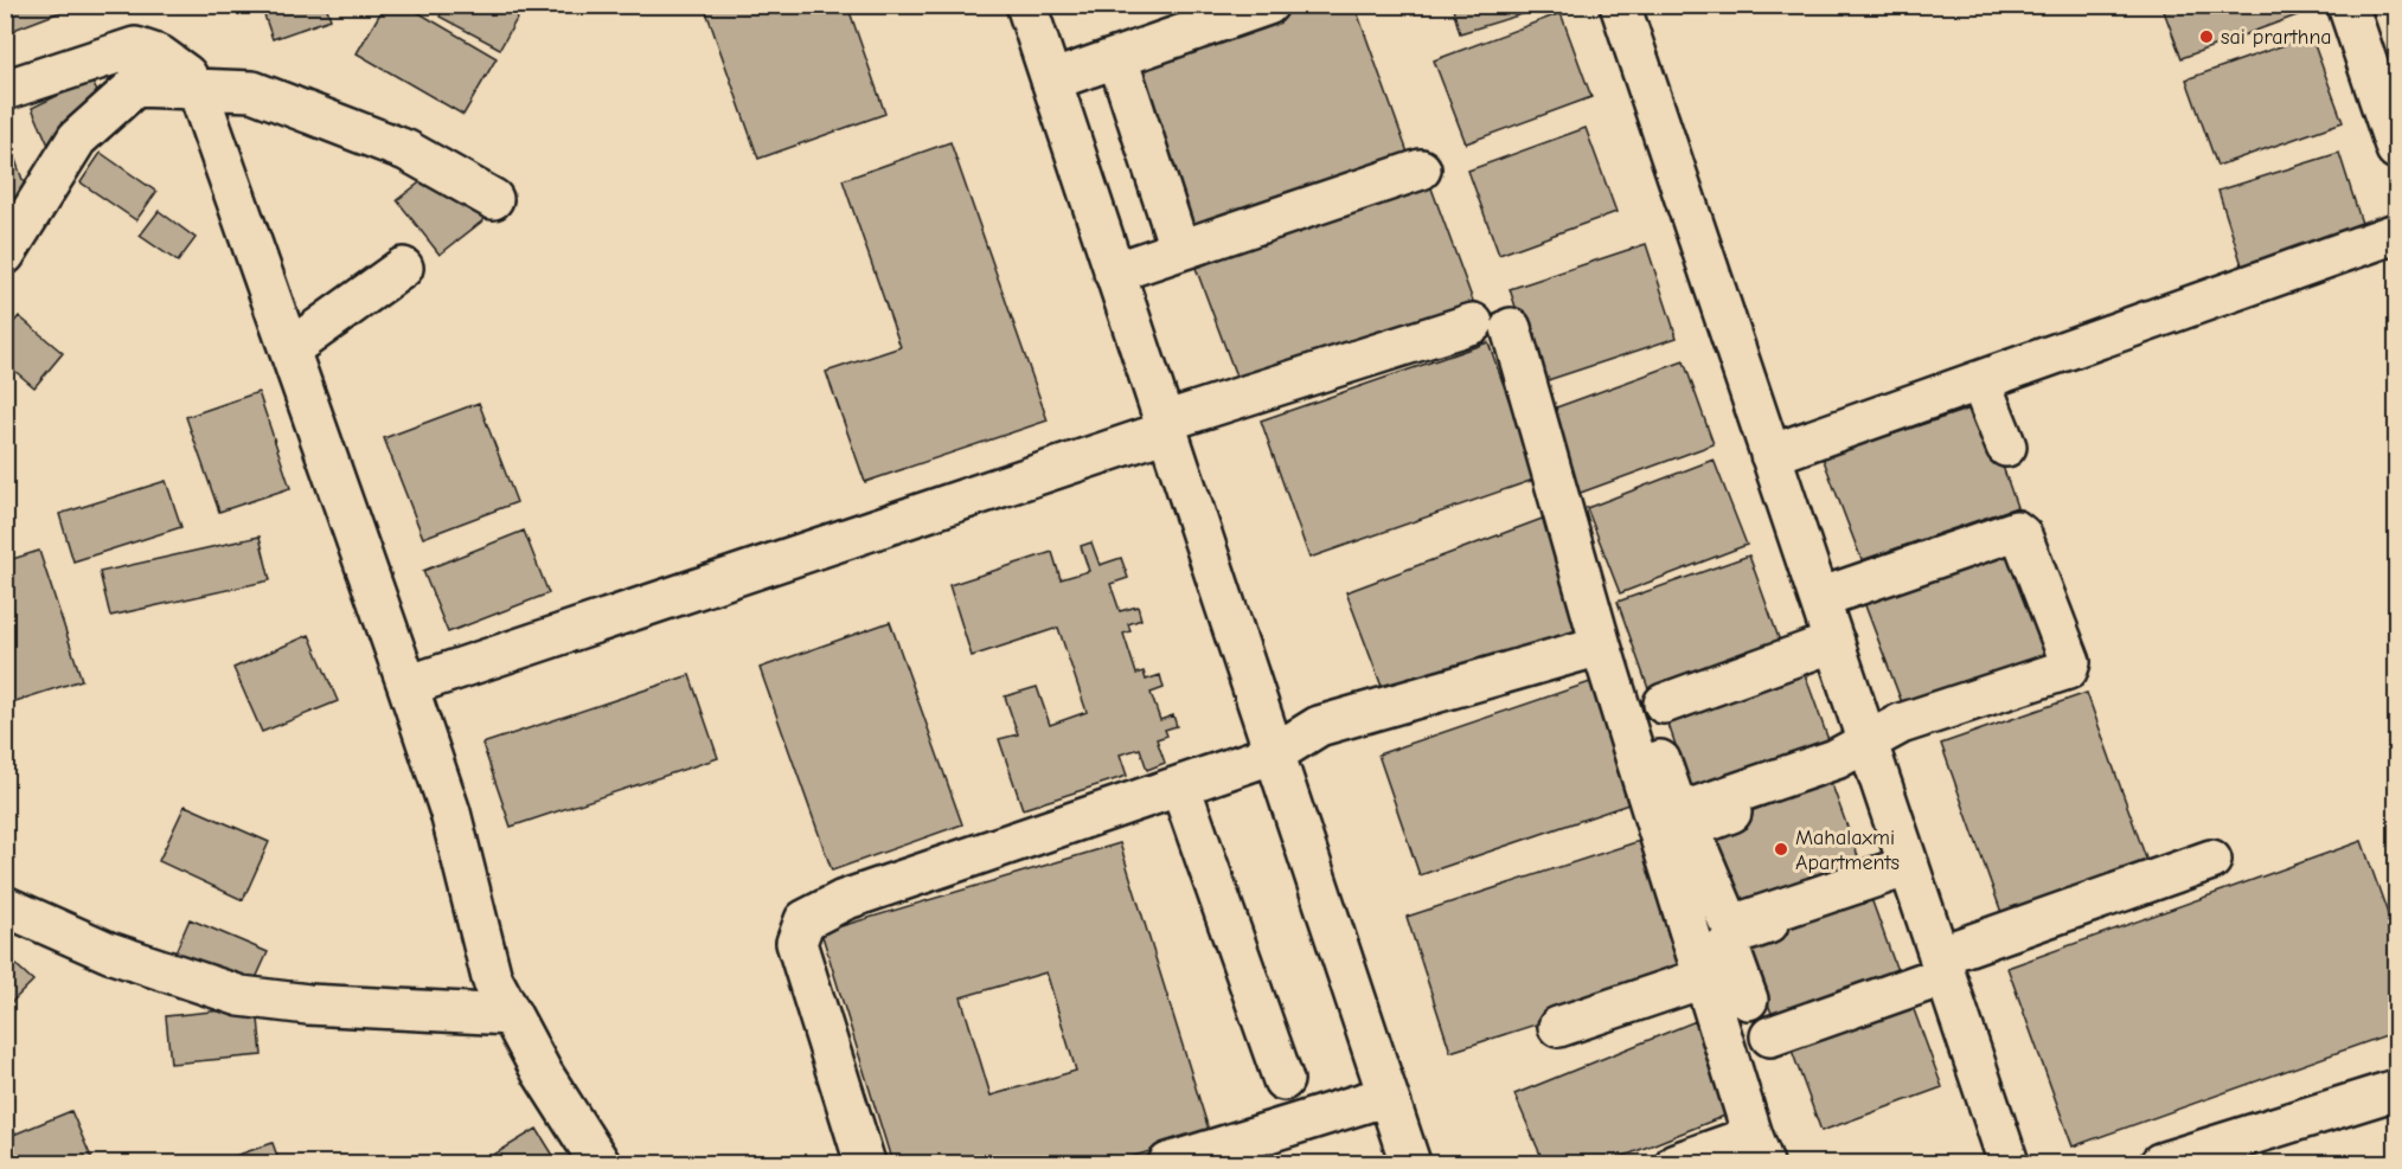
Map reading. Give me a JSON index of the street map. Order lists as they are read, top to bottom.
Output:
{
  "places": ["sai prarthna", "Mahalaxmi Apartments"]
}
